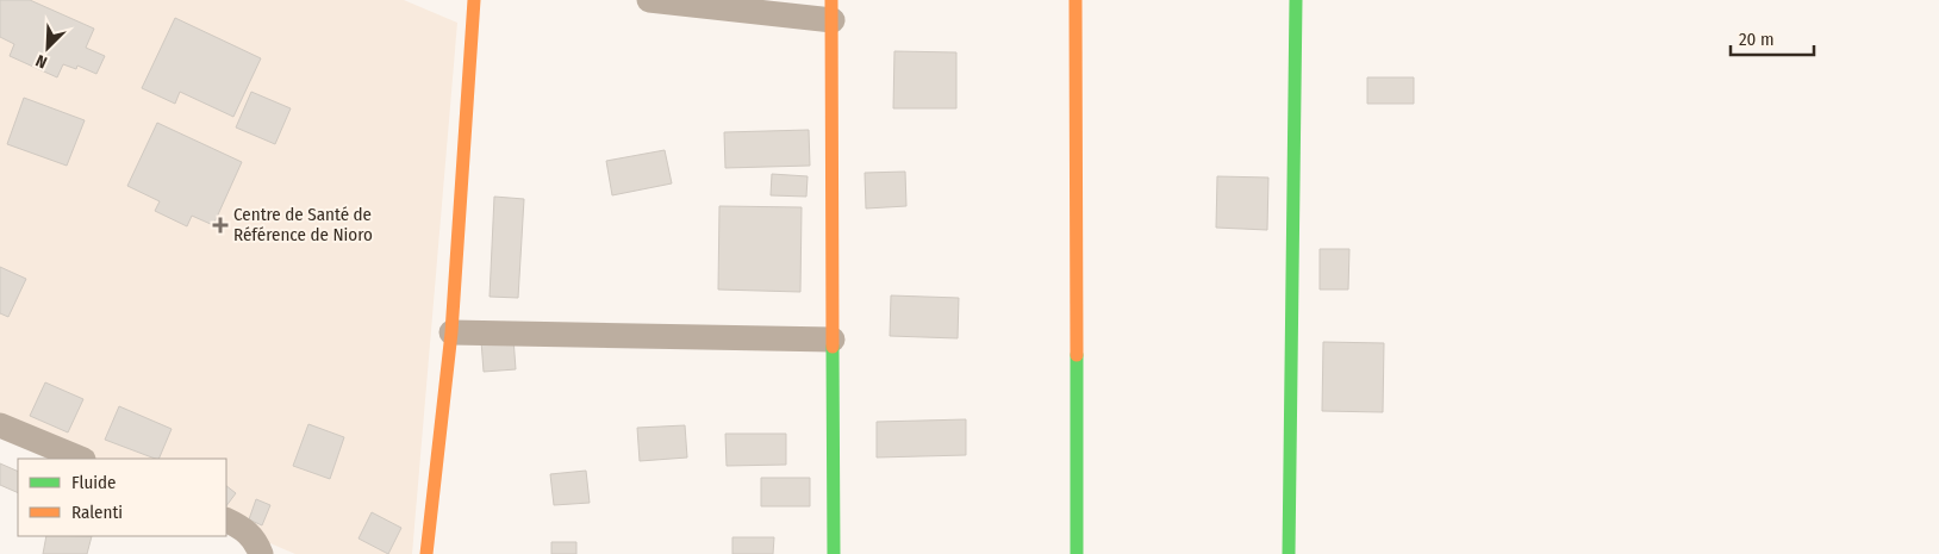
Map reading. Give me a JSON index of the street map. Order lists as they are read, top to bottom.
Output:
{
  "places": {
    "health": ["Centre de Santé de Référence de Nioro"]
  },
  "legend": ["Fluide", "Ralenti"],
  "scale_bar": "20 m",
  "north": "bottom left"
}
